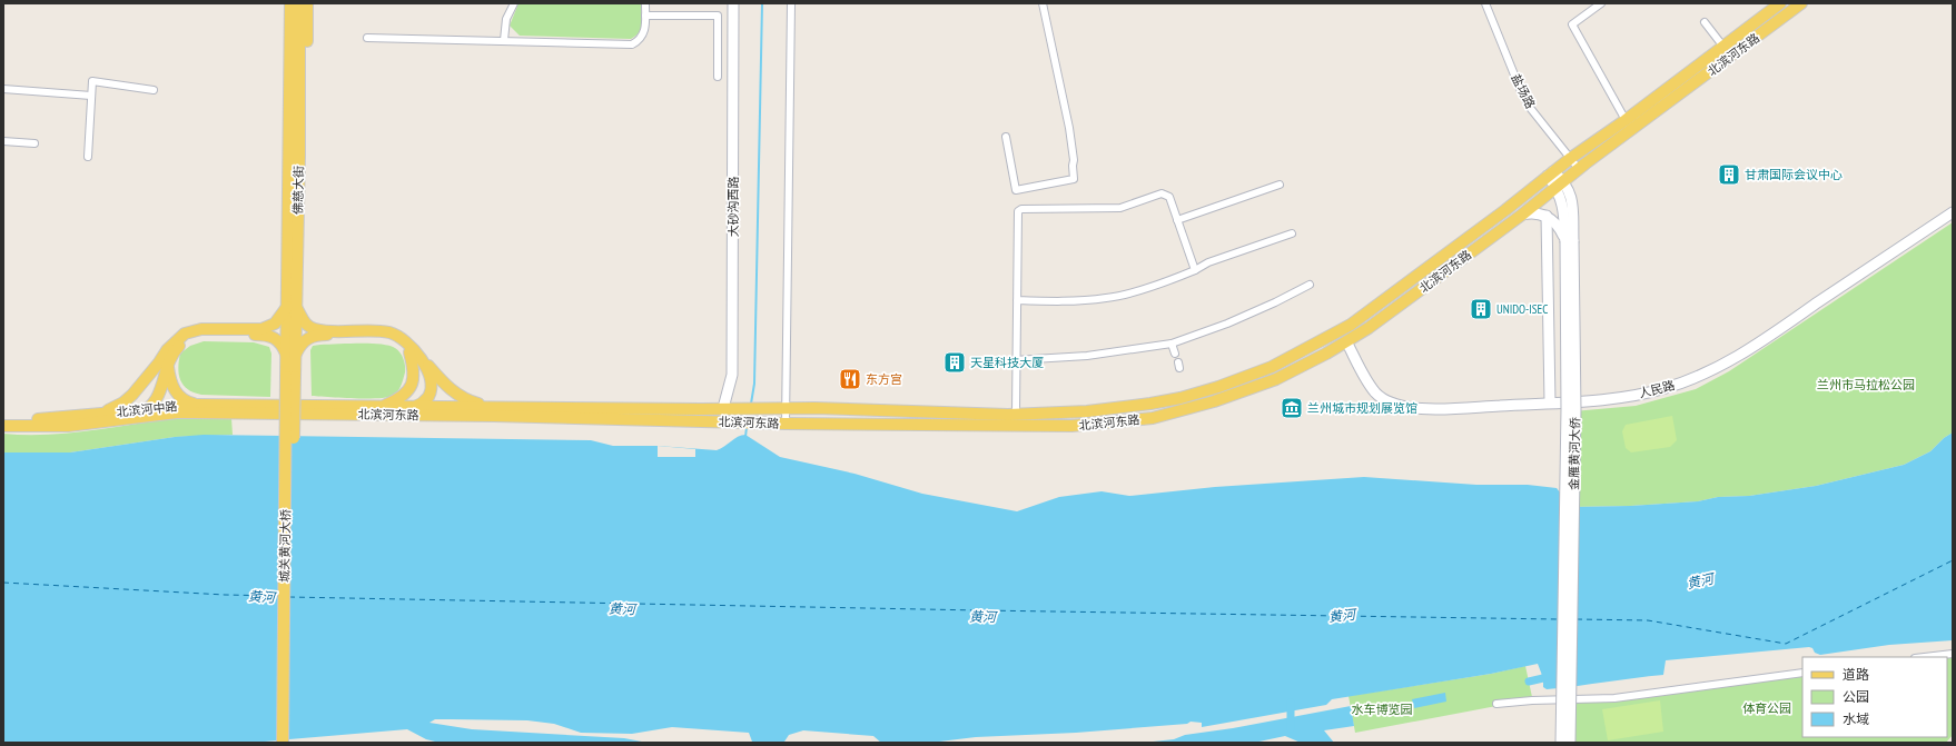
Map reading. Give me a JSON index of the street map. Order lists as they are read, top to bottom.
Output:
{
  "streets": {
    "main road": [
      "北滨河东路",
      "佛慈大街",
      "北滨河中路",
      "城关黄河大桥"
    ],
    "street": [
      "盐场路",
      "大砂沟西路",
      "人民路",
      "金雁黄河大侨"
    ]
  },
  "crossings": [
    ["北滨河东路", "盐场路"],
    ["北滨河东路", "大砂沟西路"],
    ["北滨河东路", "人民路"],
    ["北滨河东路", "北滨河中路"],
    ["佛慈大街", "城关黄河大桥"]
  ],
  "water": ["黄河"],
  "parks": ["兰州市马拉松公园", "体育公园", "水车博览园"],
  "places": {
    "building": ["甘肃国际会议中心", "UNIDO-ISEC", "天星科技大厦"],
    "restaurant": ["东方宫"],
    "museum": ["兰州城市规划展览馆"]
  },
  "legend": ["道路", "公园", "水域"]
}
